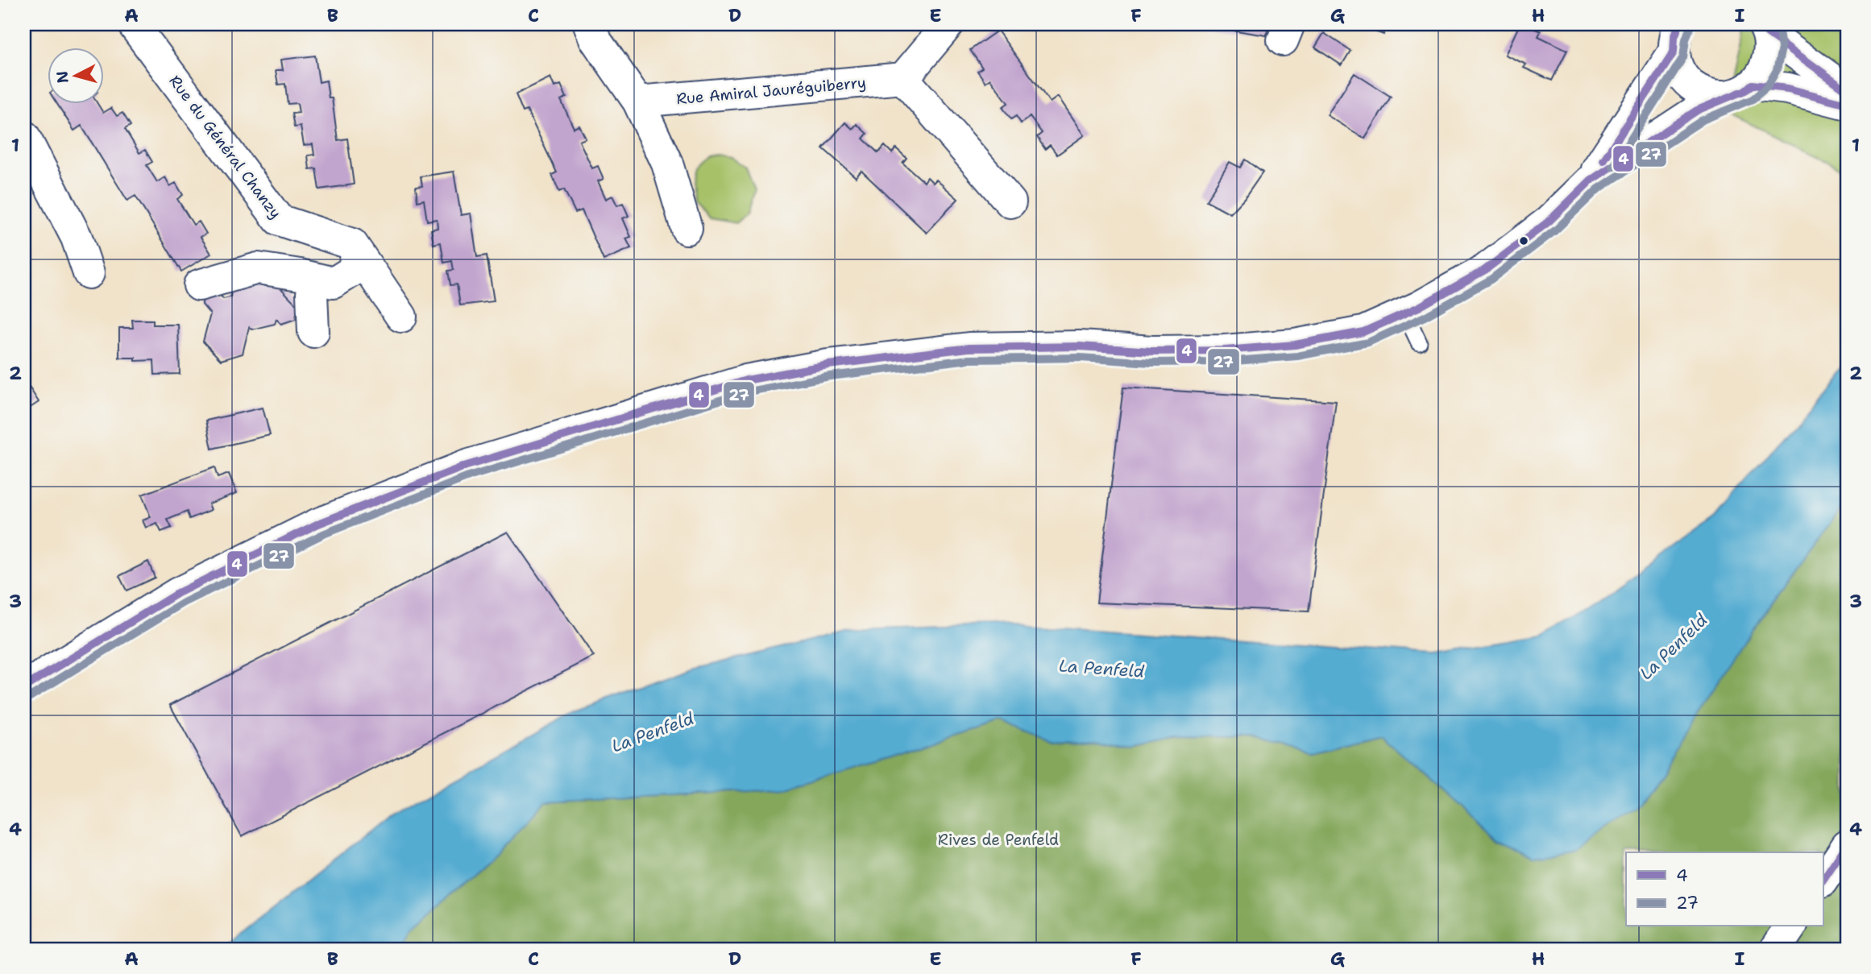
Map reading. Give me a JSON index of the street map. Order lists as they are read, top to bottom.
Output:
{
  "streets": {
    "street": ["Rue Amiral Jauréguiberry", "Rue du Général Chanzy"]
  },
  "water": ["La Penfeld"],
  "parks": ["Rives de Penfeld"],
  "lines": ["transit line 4", "transit line 27"],
  "legend": ["4", "27"],
  "north": "left",
  "grid": {
    "columns": [
      "A",
      "B",
      "C",
      "D",
      "E",
      "F",
      "G",
      "H",
      "I"
    ],
    "rows": [
      "1",
      "2",
      "3",
      "4"
    ]
  }
}
